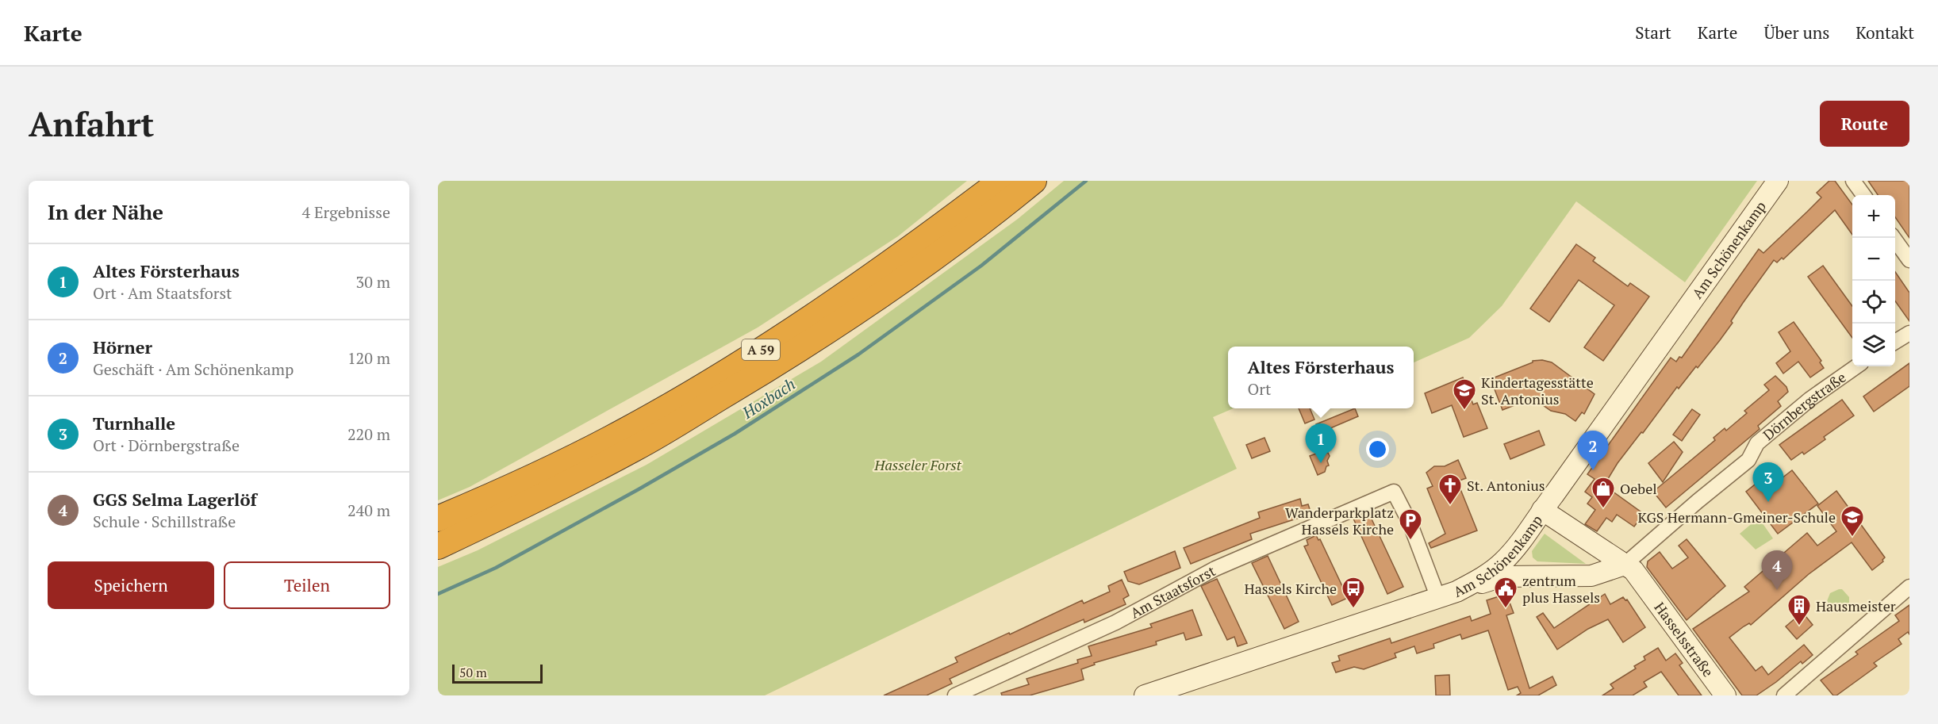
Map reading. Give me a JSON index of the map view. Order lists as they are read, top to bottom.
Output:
{
  "streets": {
    "highway": ["A 59"],
    "main road": ["Am Schönenkamp", "Hasselsstraße"],
    "street": ["Dörnbergstraße", "Am Staatsforst"]
  },
  "crossings": [
    ["Am Schönenkamp", "Am Staatsforst"],
    ["Am Schönenkamp", "Hasselsstraße"],
    ["Dörnbergstraße", "Hasselsstraße"]
  ],
  "water": ["Hoxbach"],
  "parks": ["Hasseler Forst"],
  "places": {
    "school or university": ["Kindertagesstätte St. Antonius", "KGS Hermann-Gmeiner-Schule"],
    "church": ["St. Antonius"],
    "shop": ["Oebel"],
    "parking": ["Wanderparkplatz Hassels Kirche"],
    "bus stop": ["Hassels Kirche"],
    "public building": ["zentrum plus Hassels"],
    "building": ["Hausmeister"]
  },
  "scale_bar": "50 m",
  "page": {
    "header": "Karte",
    "nav": [
      "Start",
      "Karte",
      "Über uns",
      "Kontakt"
    ],
    "buttons": [
      "Route",
      ["Speichern", "Teilen"]
    ],
    "title": "Anfahrt",
    "heading": ["In der Nähe", "4 Ergebnisse"],
    "map_buttons": ["+", "−"],
    "list": [
      {
        "mark": "1",
        "name": "Altes Försterhaus",
        "note": "Ort · Am Staatsforst",
        "value": "30 m"
      },
      {
        "mark": "2",
        "name": "Hörner",
        "note": "Geschäft · Am Schönenkamp",
        "value": "120 m"
      },
      {
        "mark": "3",
        "name": "Turnhalle",
        "note": "Ort · Dörnbergstraße",
        "value": "220 m"
      },
      {
        "mark": "4",
        "name": "GGS Selma Lagerlöf",
        "note": "Schule · Schillstraße",
        "value": "240 m"
      }
    ],
    "popup": ["Altes Försterhaus", "Ort"],
    "pins": [
      "1",
      "2",
      "3",
      "4"
    ],
    "scale": "50 m"
  }
}
